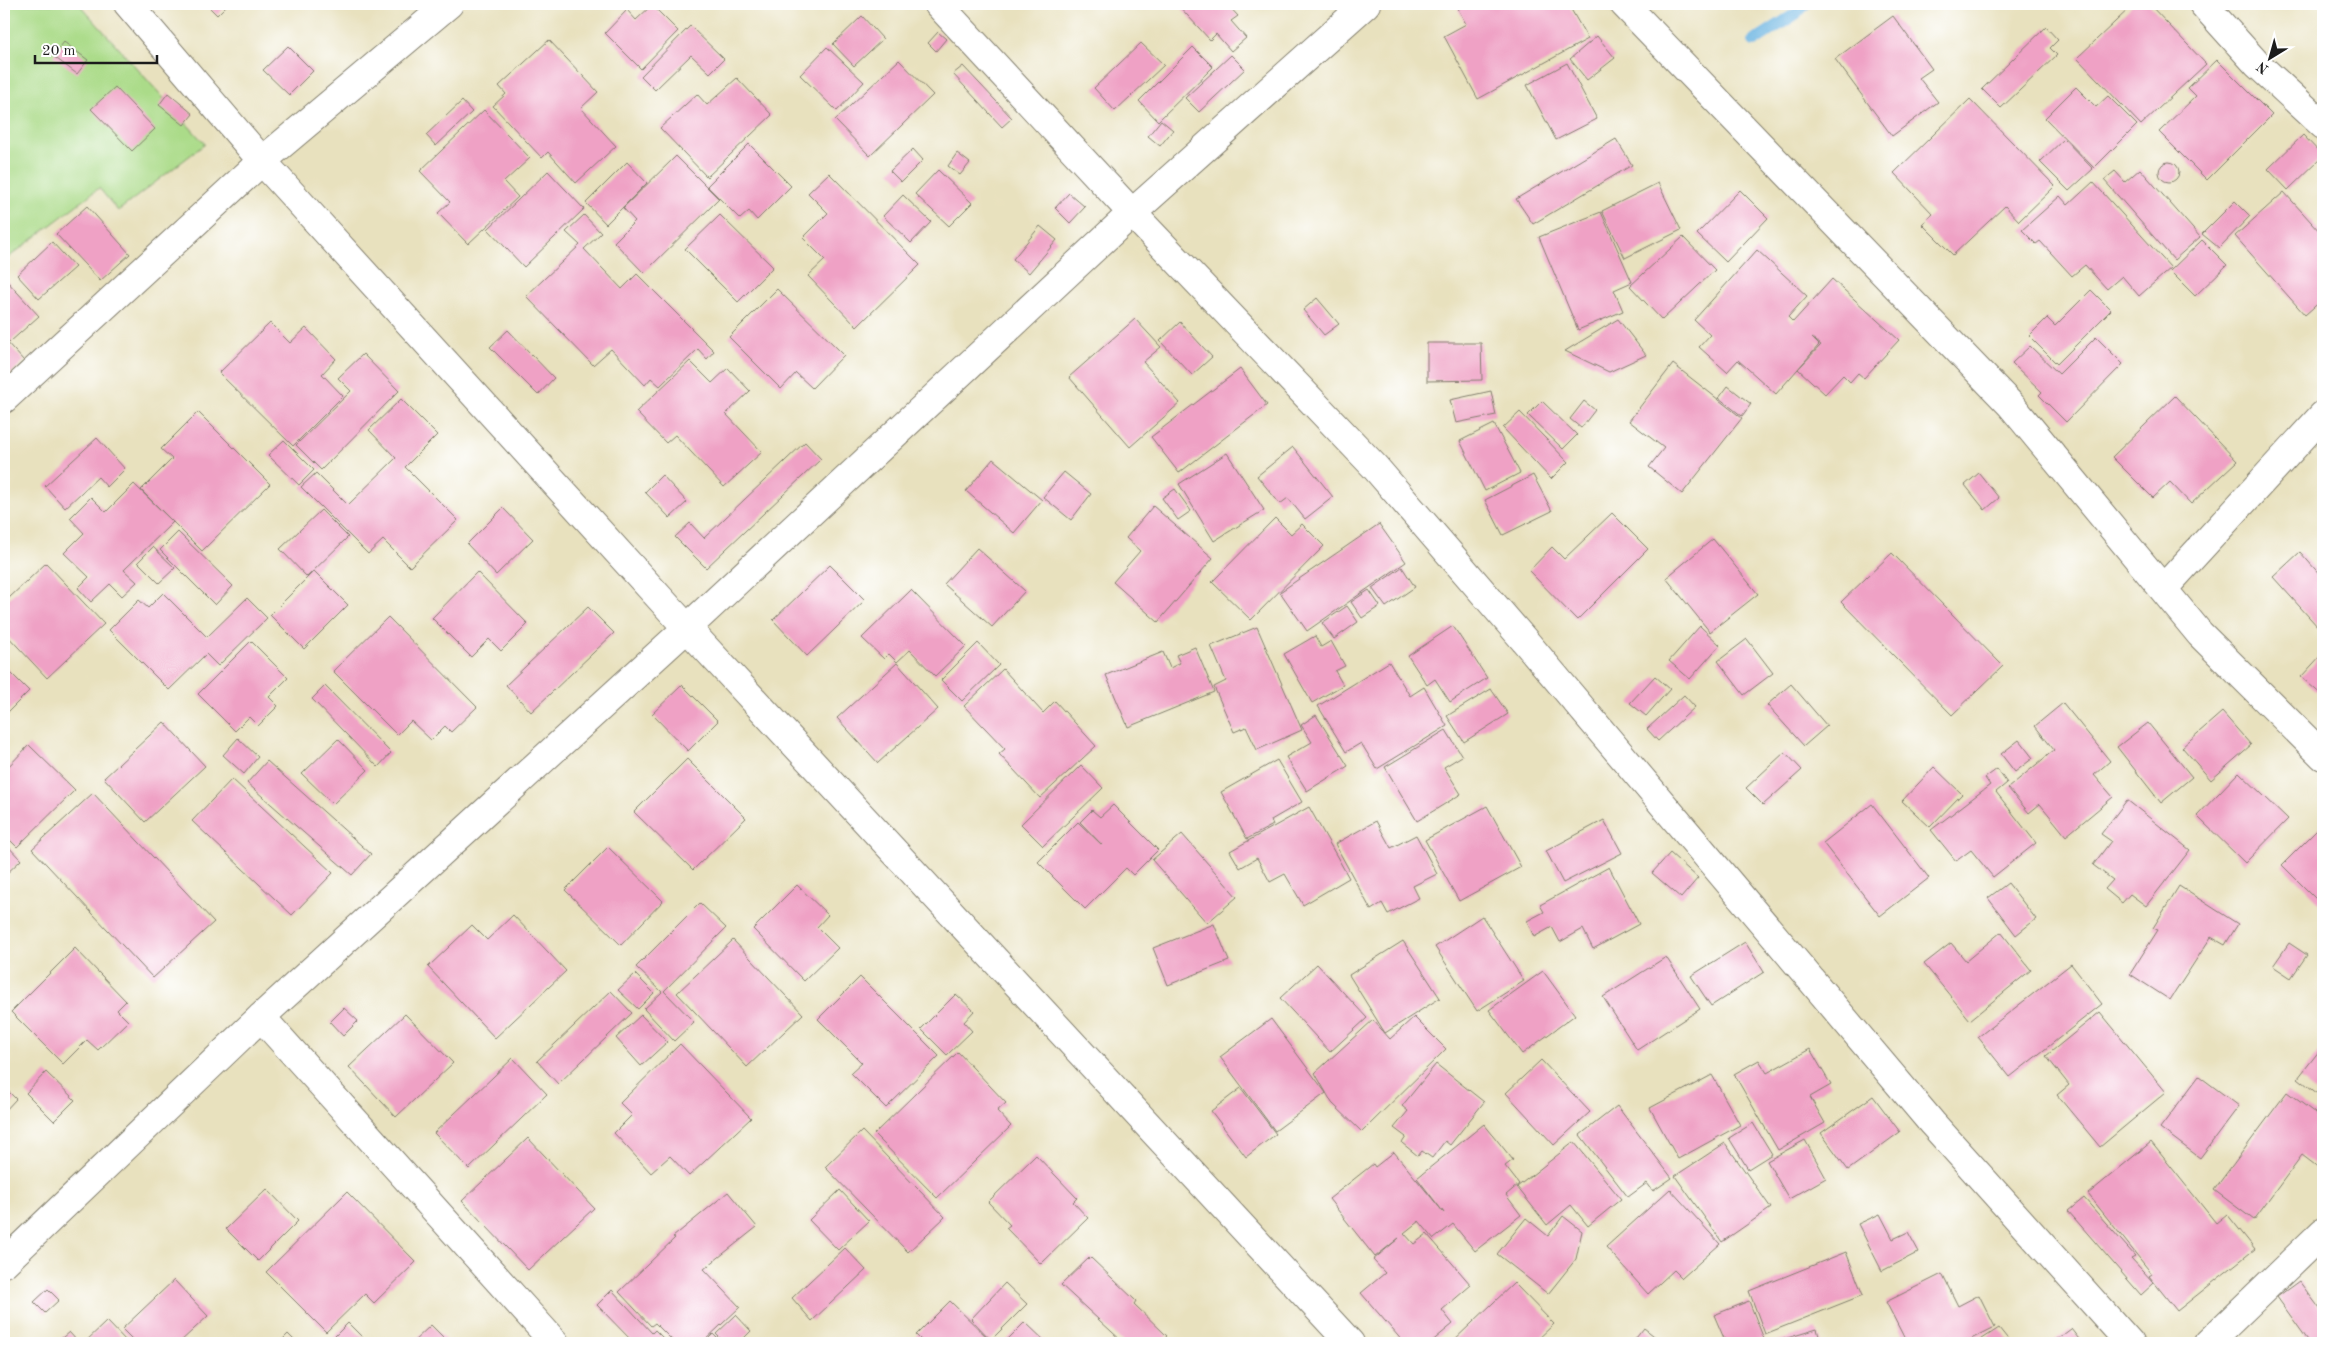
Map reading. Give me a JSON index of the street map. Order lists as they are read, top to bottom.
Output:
{
  "scale_bar": "20 m",
  "north": "bottom left"
}
